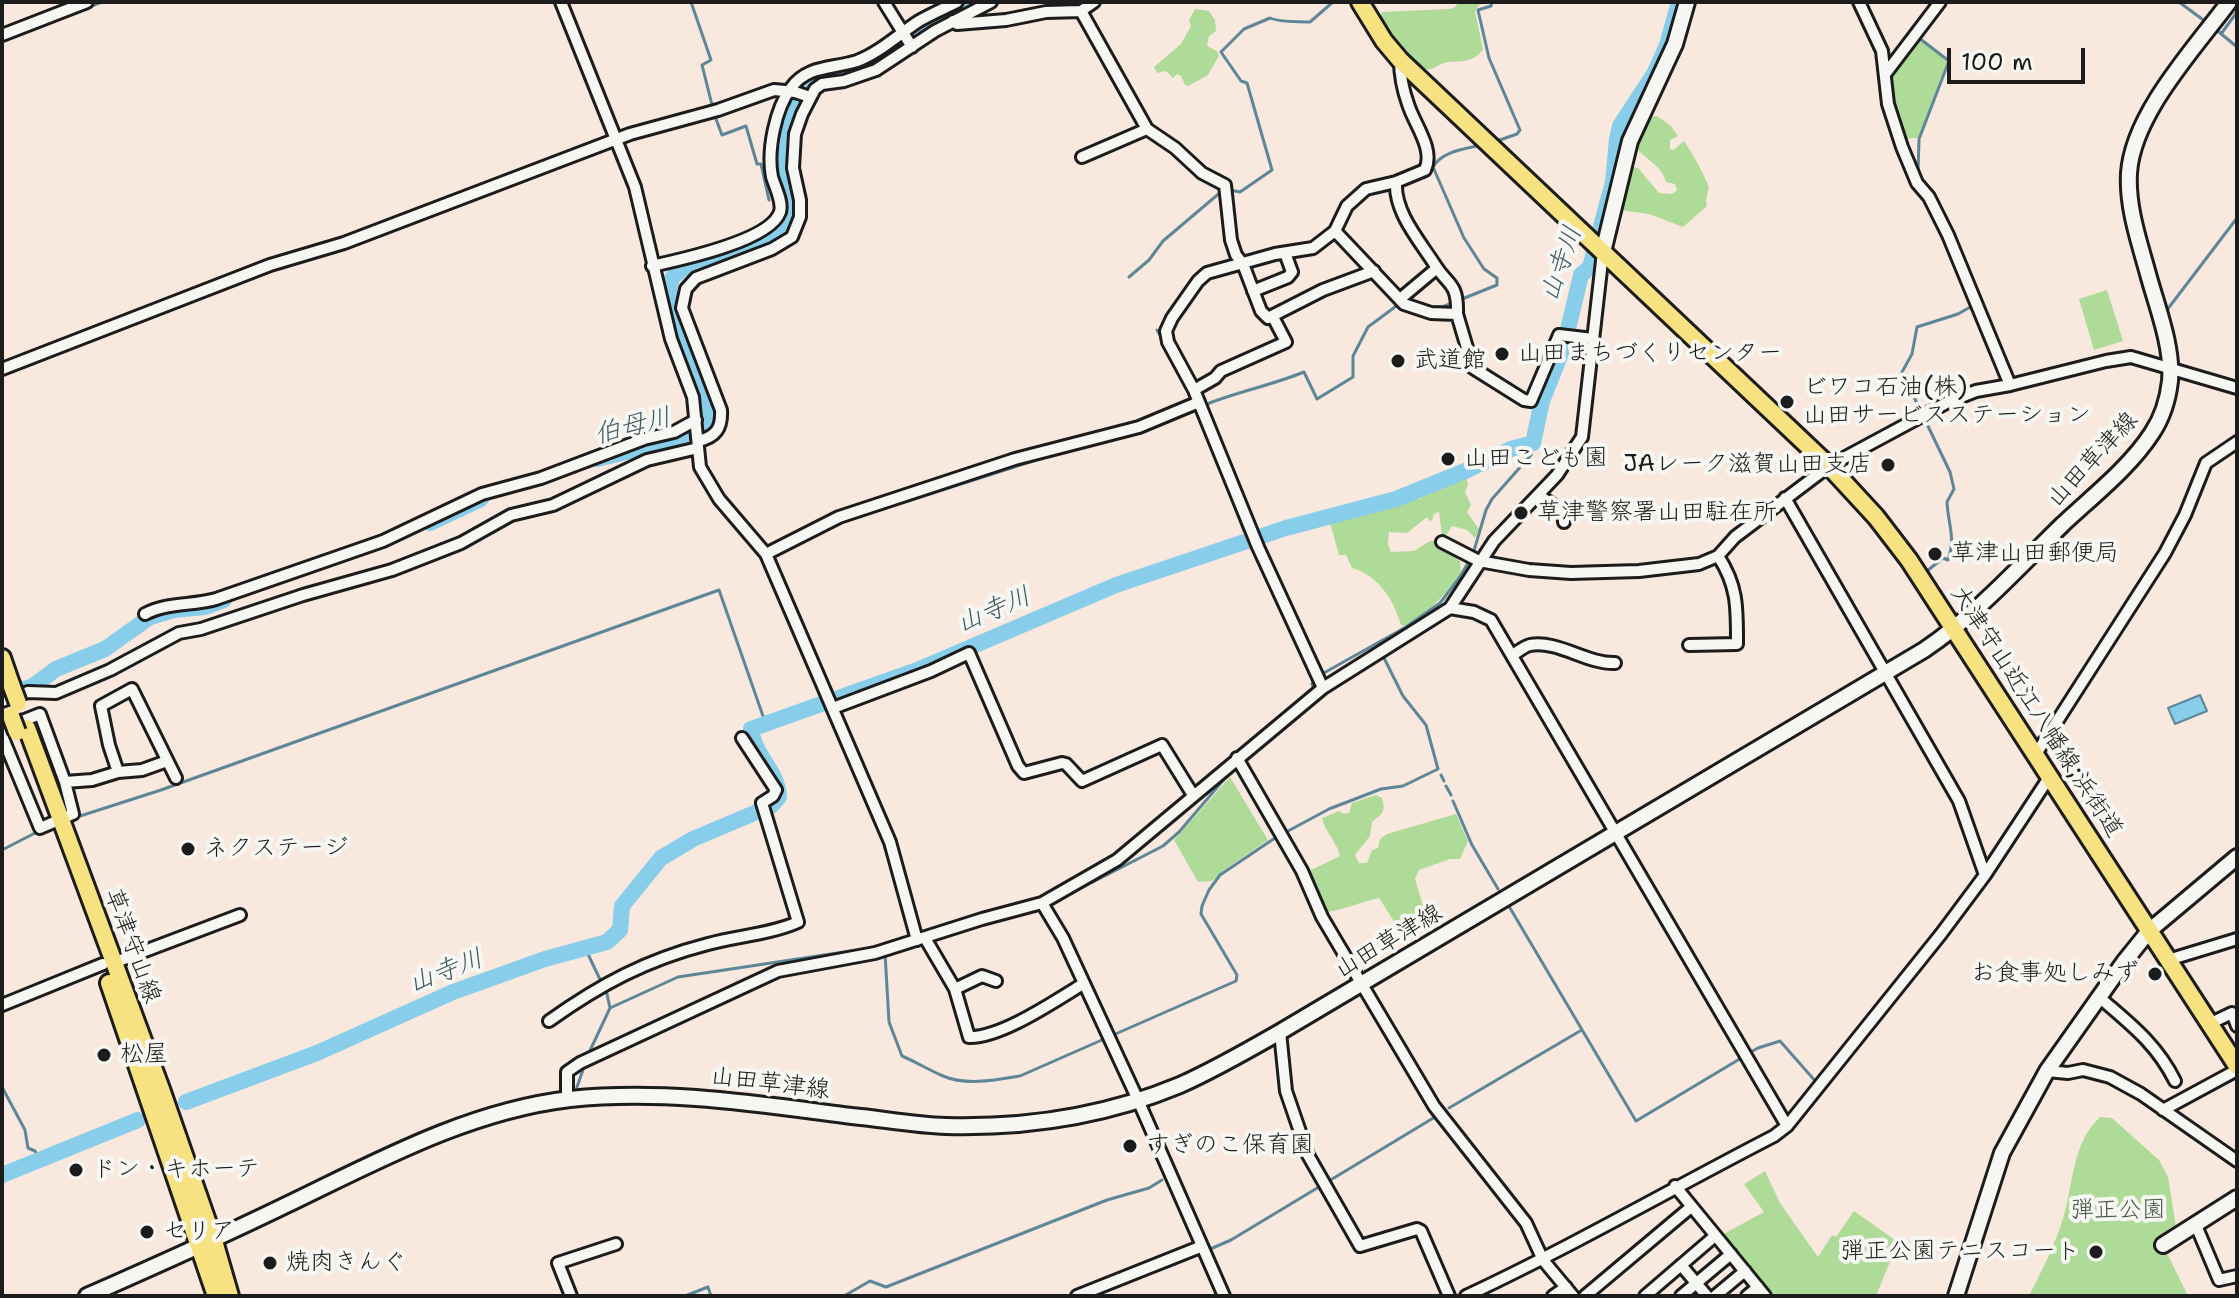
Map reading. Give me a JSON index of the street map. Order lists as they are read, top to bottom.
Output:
{
  "streets": {
    "main road": ["山田草津線", "大津守山近江八幡線;浜街道", "草津守山線"]
  },
  "crossings": [
    ["山田草津線", "大津守山近江八幡線;浜街道"],
    ["山田草津線", "草津守山線"]
  ],
  "water": ["山寺川", "伯母川"],
  "parks": ["弾正公園"],
  "places": [
    "山田まちづくりセンター",
    "武道館",
    "ビワコ石油(株) 山田サービスステーション",
    "山田こども園",
    "JAレーク滋賀山田支店",
    "草津警察署山田駐在所",
    "草津山田郵便局",
    "ネクステージ",
    "お食事処しみず",
    "松屋",
    "すぎのこ保育園",
    "ドン・キホーテ",
    "セリア",
    "弾正公園テニスコート",
    "焼肉きんぐ"
  ],
  "scale_bar": "100 m"
}
